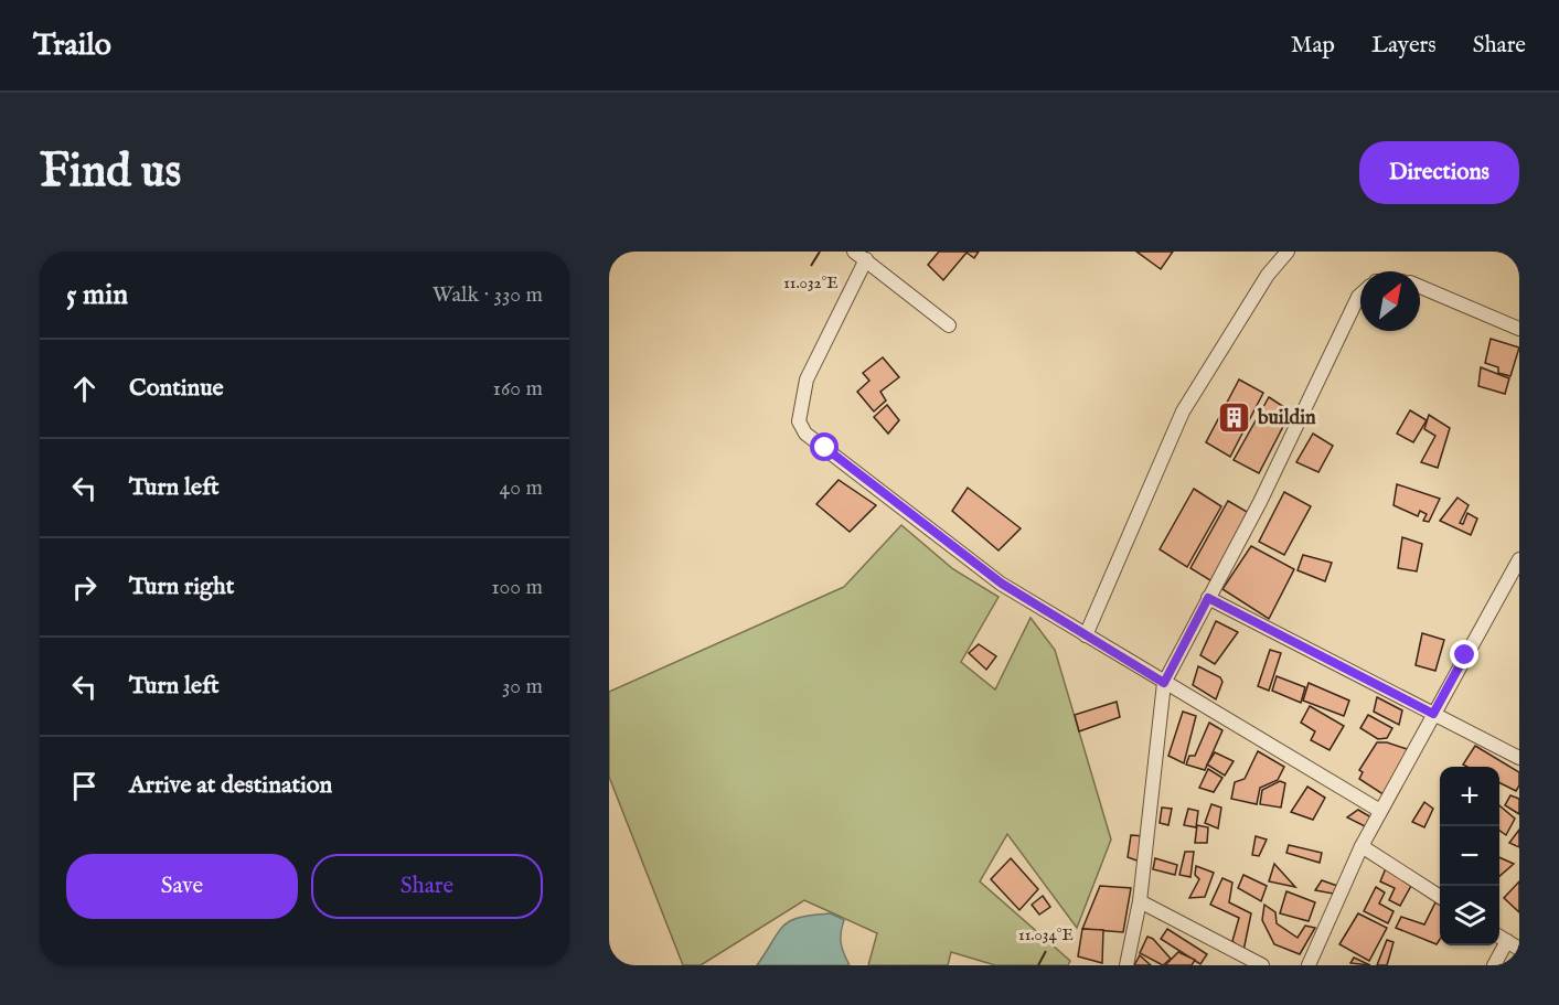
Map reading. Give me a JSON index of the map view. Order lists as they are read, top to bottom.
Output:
{
  "places": {
    "building": ["buildin"]
  },
  "north": "top right",
  "page": {
    "header": "Trailo",
    "nav": ["Map", "Layers", "Share"],
    "buttons": [
      "Directions",
      ["Save", "Share"]
    ],
    "title": "Find us",
    "heading": ["5 min", "Walk · 330 m"],
    "list": [
      ["Continue", "160 m"],
      ["Turn left", "40 m"],
      ["Turn right", "100 m"],
      ["Turn left", "30 m"],
      "Arrive at destination"
    ],
    "map_buttons": ["+", "−"]
  },
  "coordinates": ["11.032°E", "11.034°E"]
}
